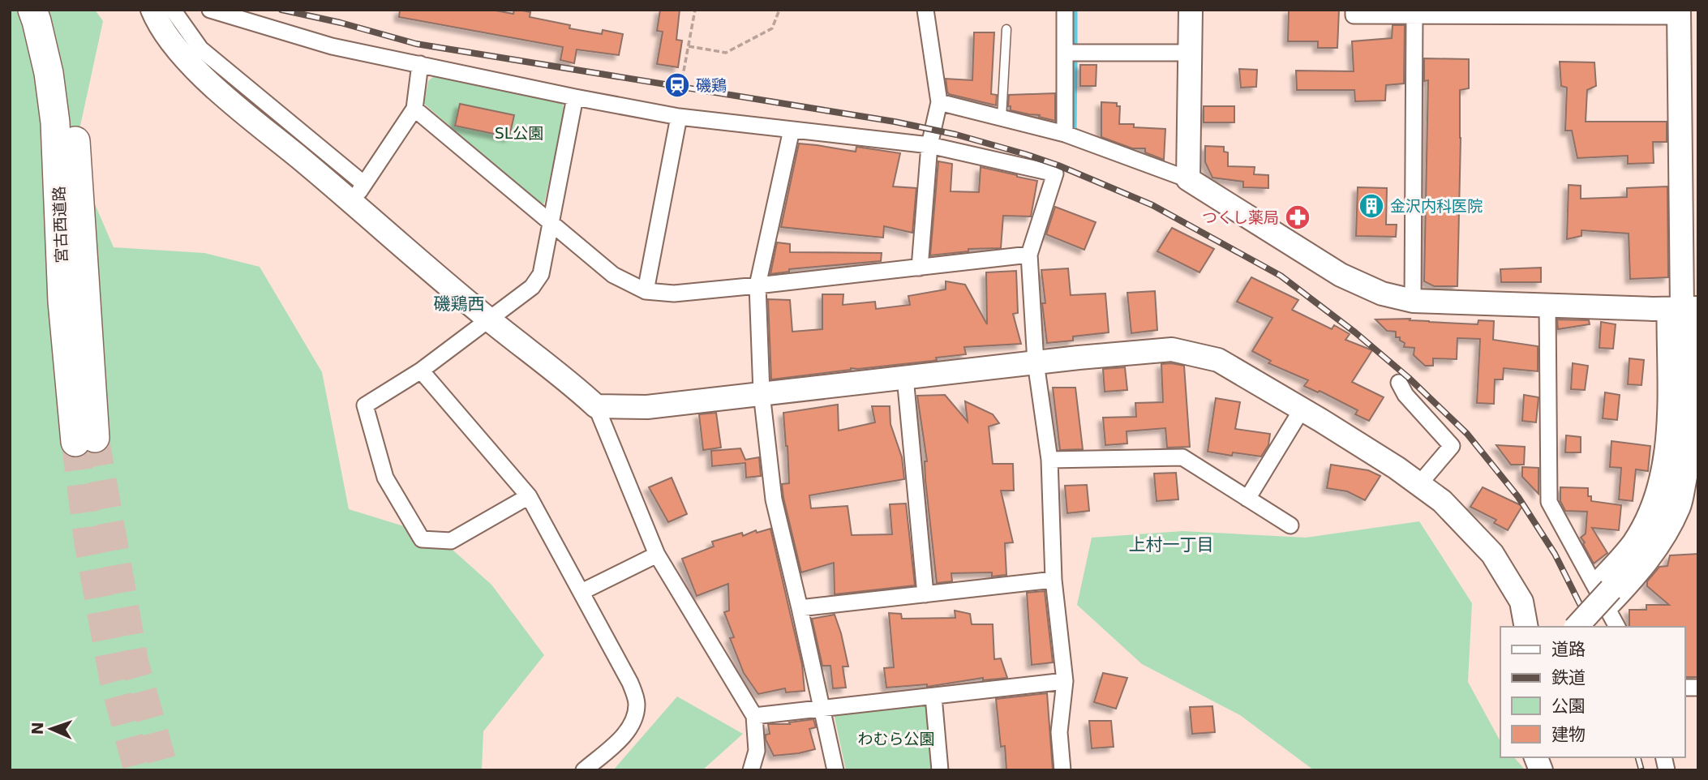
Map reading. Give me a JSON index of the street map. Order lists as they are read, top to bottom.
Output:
{
  "streets": {
    "highway": ["宮古西道路"]
  },
  "districts": ["磯鶏西", "上村一丁目"],
  "parks": ["SL公園", "わむら公園"],
  "places": {
    "station": ["磯鶏"],
    "building": ["金沢内科医院"],
    "pharmacy": ["つくし薬局"]
  },
  "legend": [
    "道路",
    "鉄道",
    "公園",
    "建物"
  ],
  "north": "left"
}
